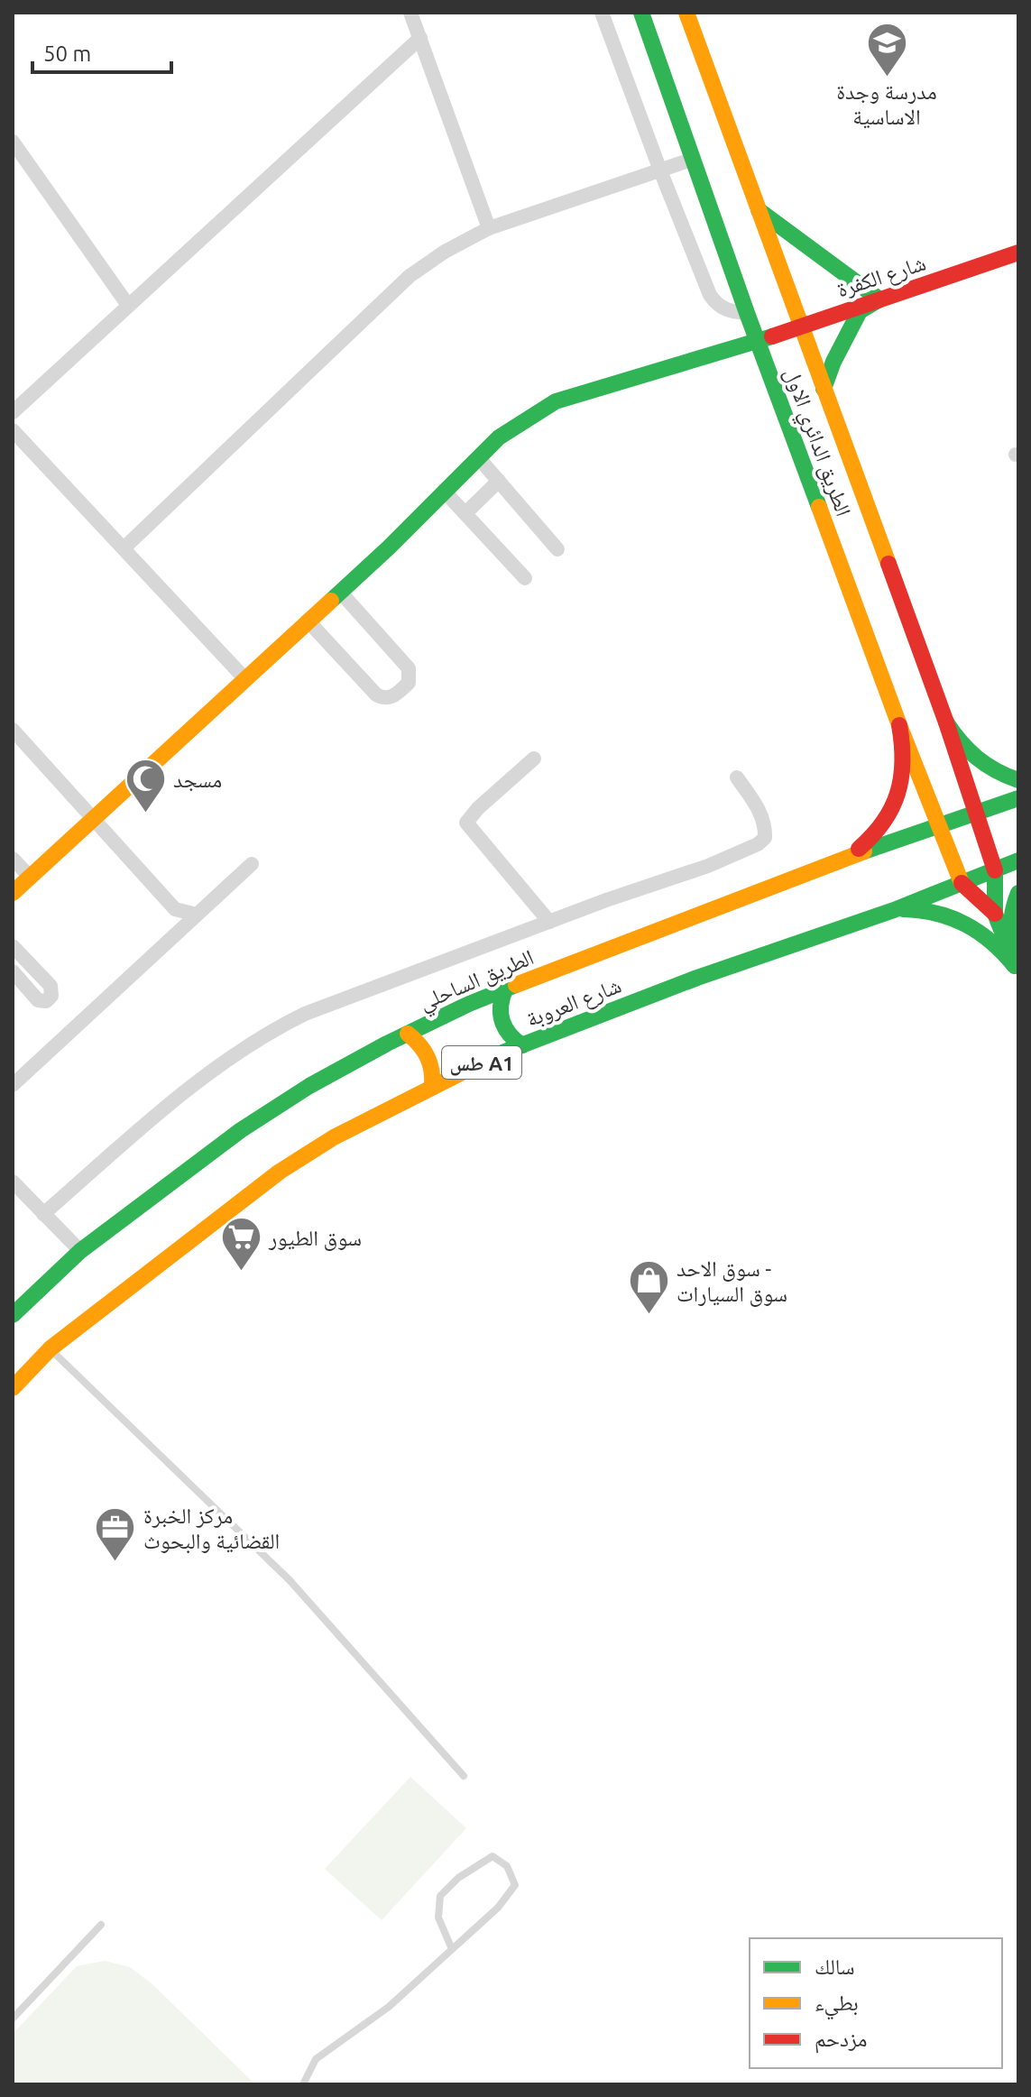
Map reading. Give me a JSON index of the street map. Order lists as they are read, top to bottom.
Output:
{
  "streets": {
    "main road": [
      "شارع الكفرة",
      "الطريق الدائري الاول",
      "الطريق الساحلي",
      "شارع العروبة",
      "طس A1"
    ]
  },
  "crossings": [
    ["شارع الكفرة", "الطريق الدائري الاول"],
    ["الطريق الدائري الاول", "الطريق الساحلي"],
    ["الطريق الدائري الاول", "شارع العروبة"]
  ],
  "places": {
    "school or university": ["مدرسة وجدة الاساسية"],
    "mosque": ["مسجد"],
    "supermarket": ["سوق الطيور"],
    "shop": ["سوق الاحد - سوق السيارات"],
    "office": ["مركز الخبرة القضائية والبحوث"]
  },
  "legend": ["سالك", "بطيء", "مزدحم"],
  "scale_bar": "50 m"
}
